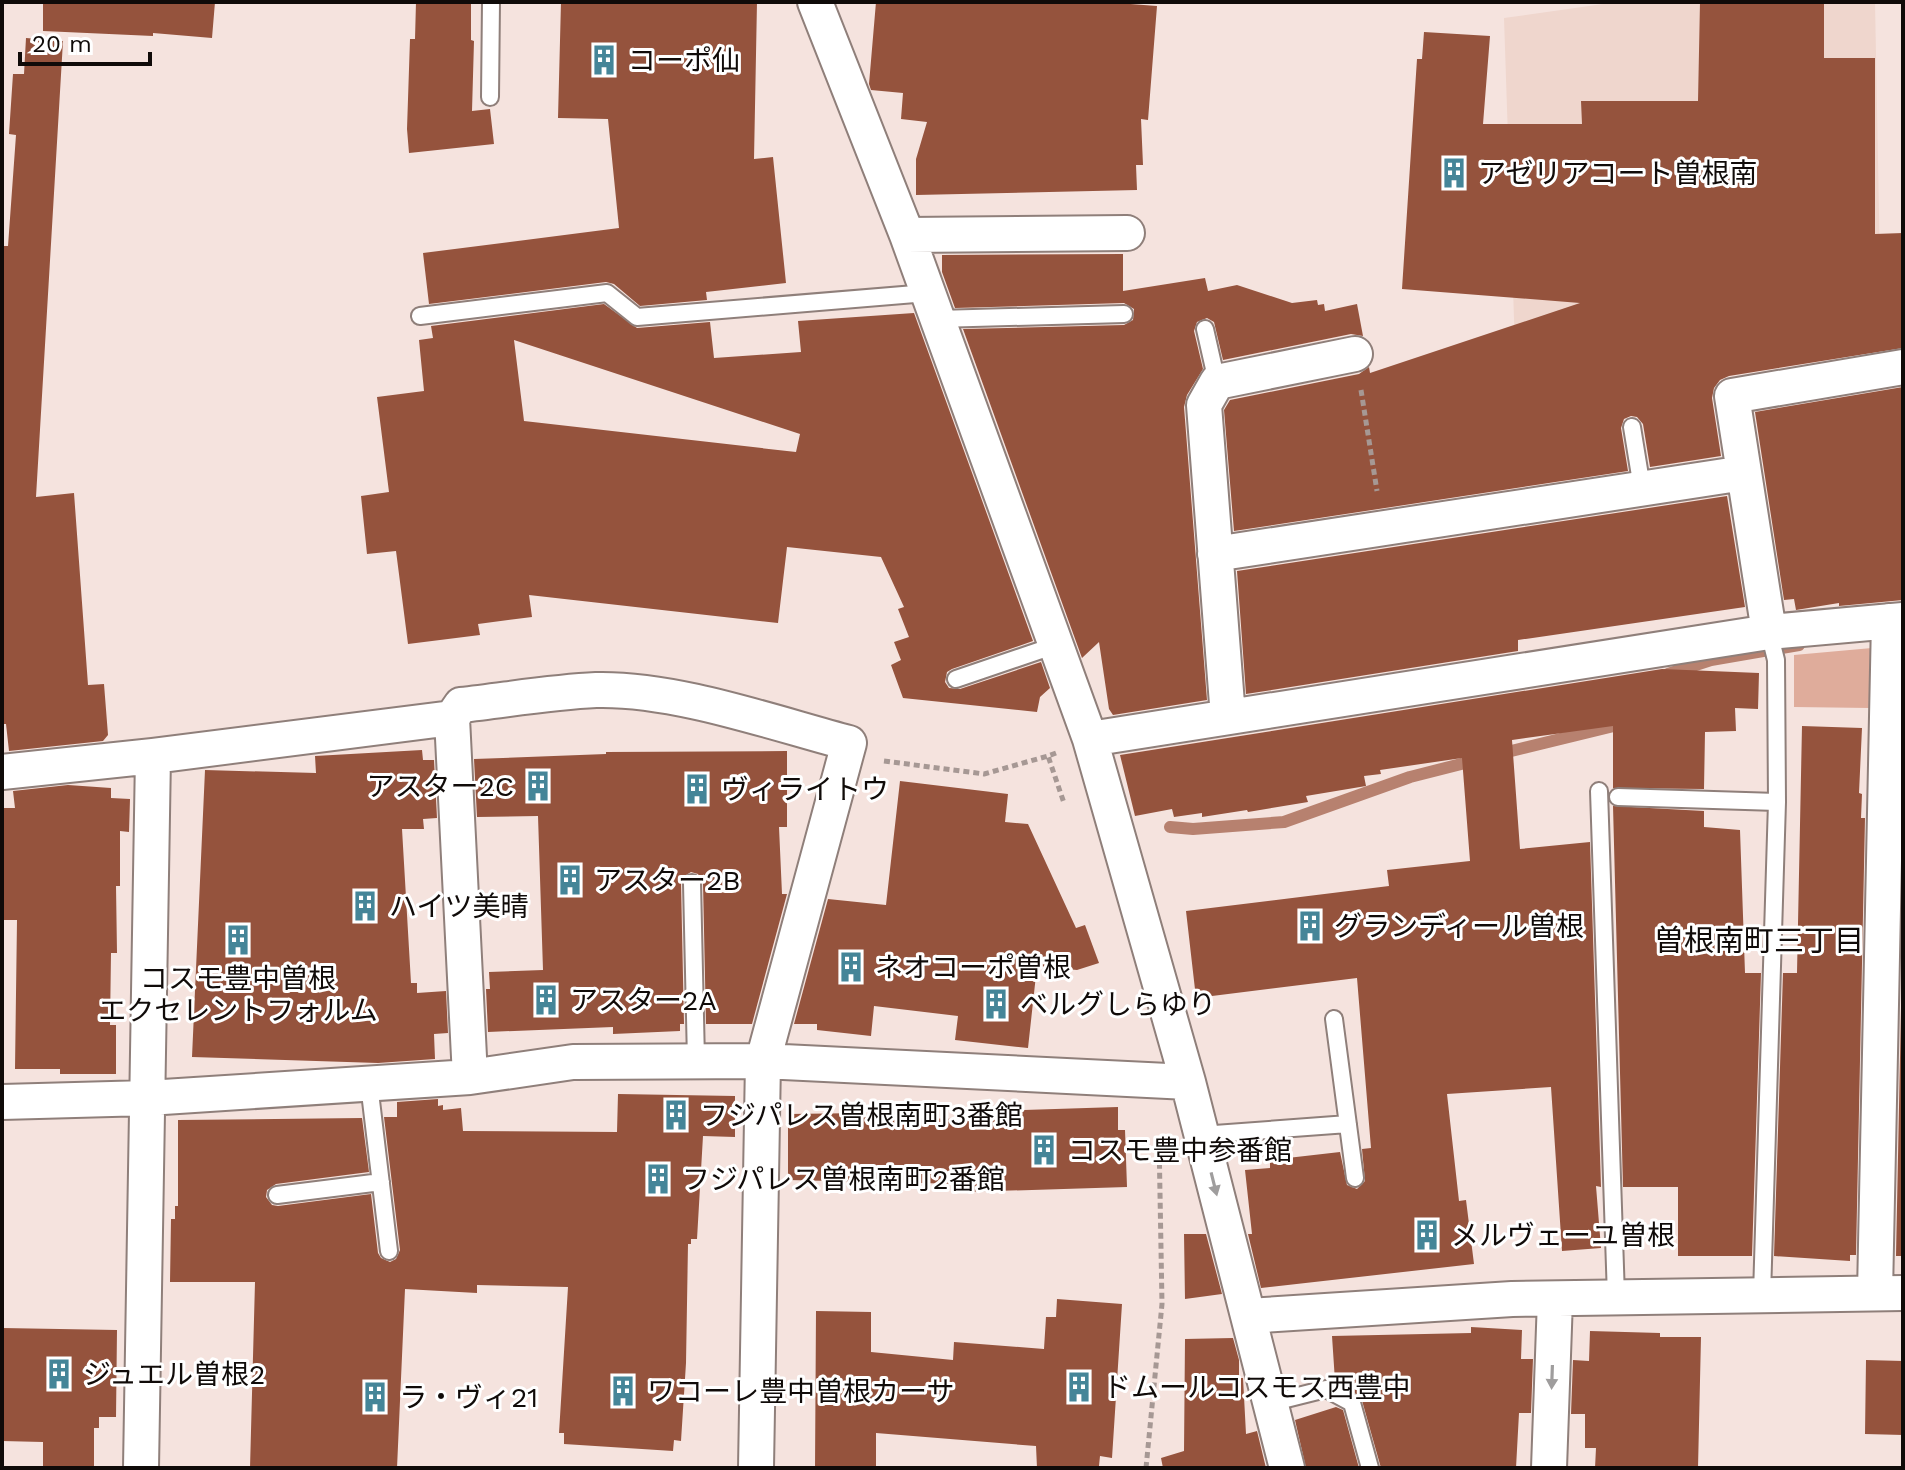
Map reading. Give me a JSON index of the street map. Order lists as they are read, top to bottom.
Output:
{
  "districts": ["曽根南町三丁目"],
  "places": {
    "building": [
      "コーポ仙",
      "アゼリアコート曽根南",
      "アスター2C",
      "ヴィライトウ",
      "アスター2B",
      "ハイツ美晴",
      "グランディール曽根",
      "コスモ豊中曽根 エクセレントフォルム",
      "ネオコーポ曽根",
      "アスター2A",
      "ベルグしらゆり",
      "フジパレス曽根南町3番館",
      "コスモ豊中参番館",
      "フジパレス曽根南町2番館",
      "メルヴェーユ曽根",
      "ジュエル曽根2",
      "ドムールコスモス西豊中",
      "ワコーレ豊中曽根カーサ",
      "ラ・ヴィ21"
    ]
  },
  "scale_bar": "20 m"
}
